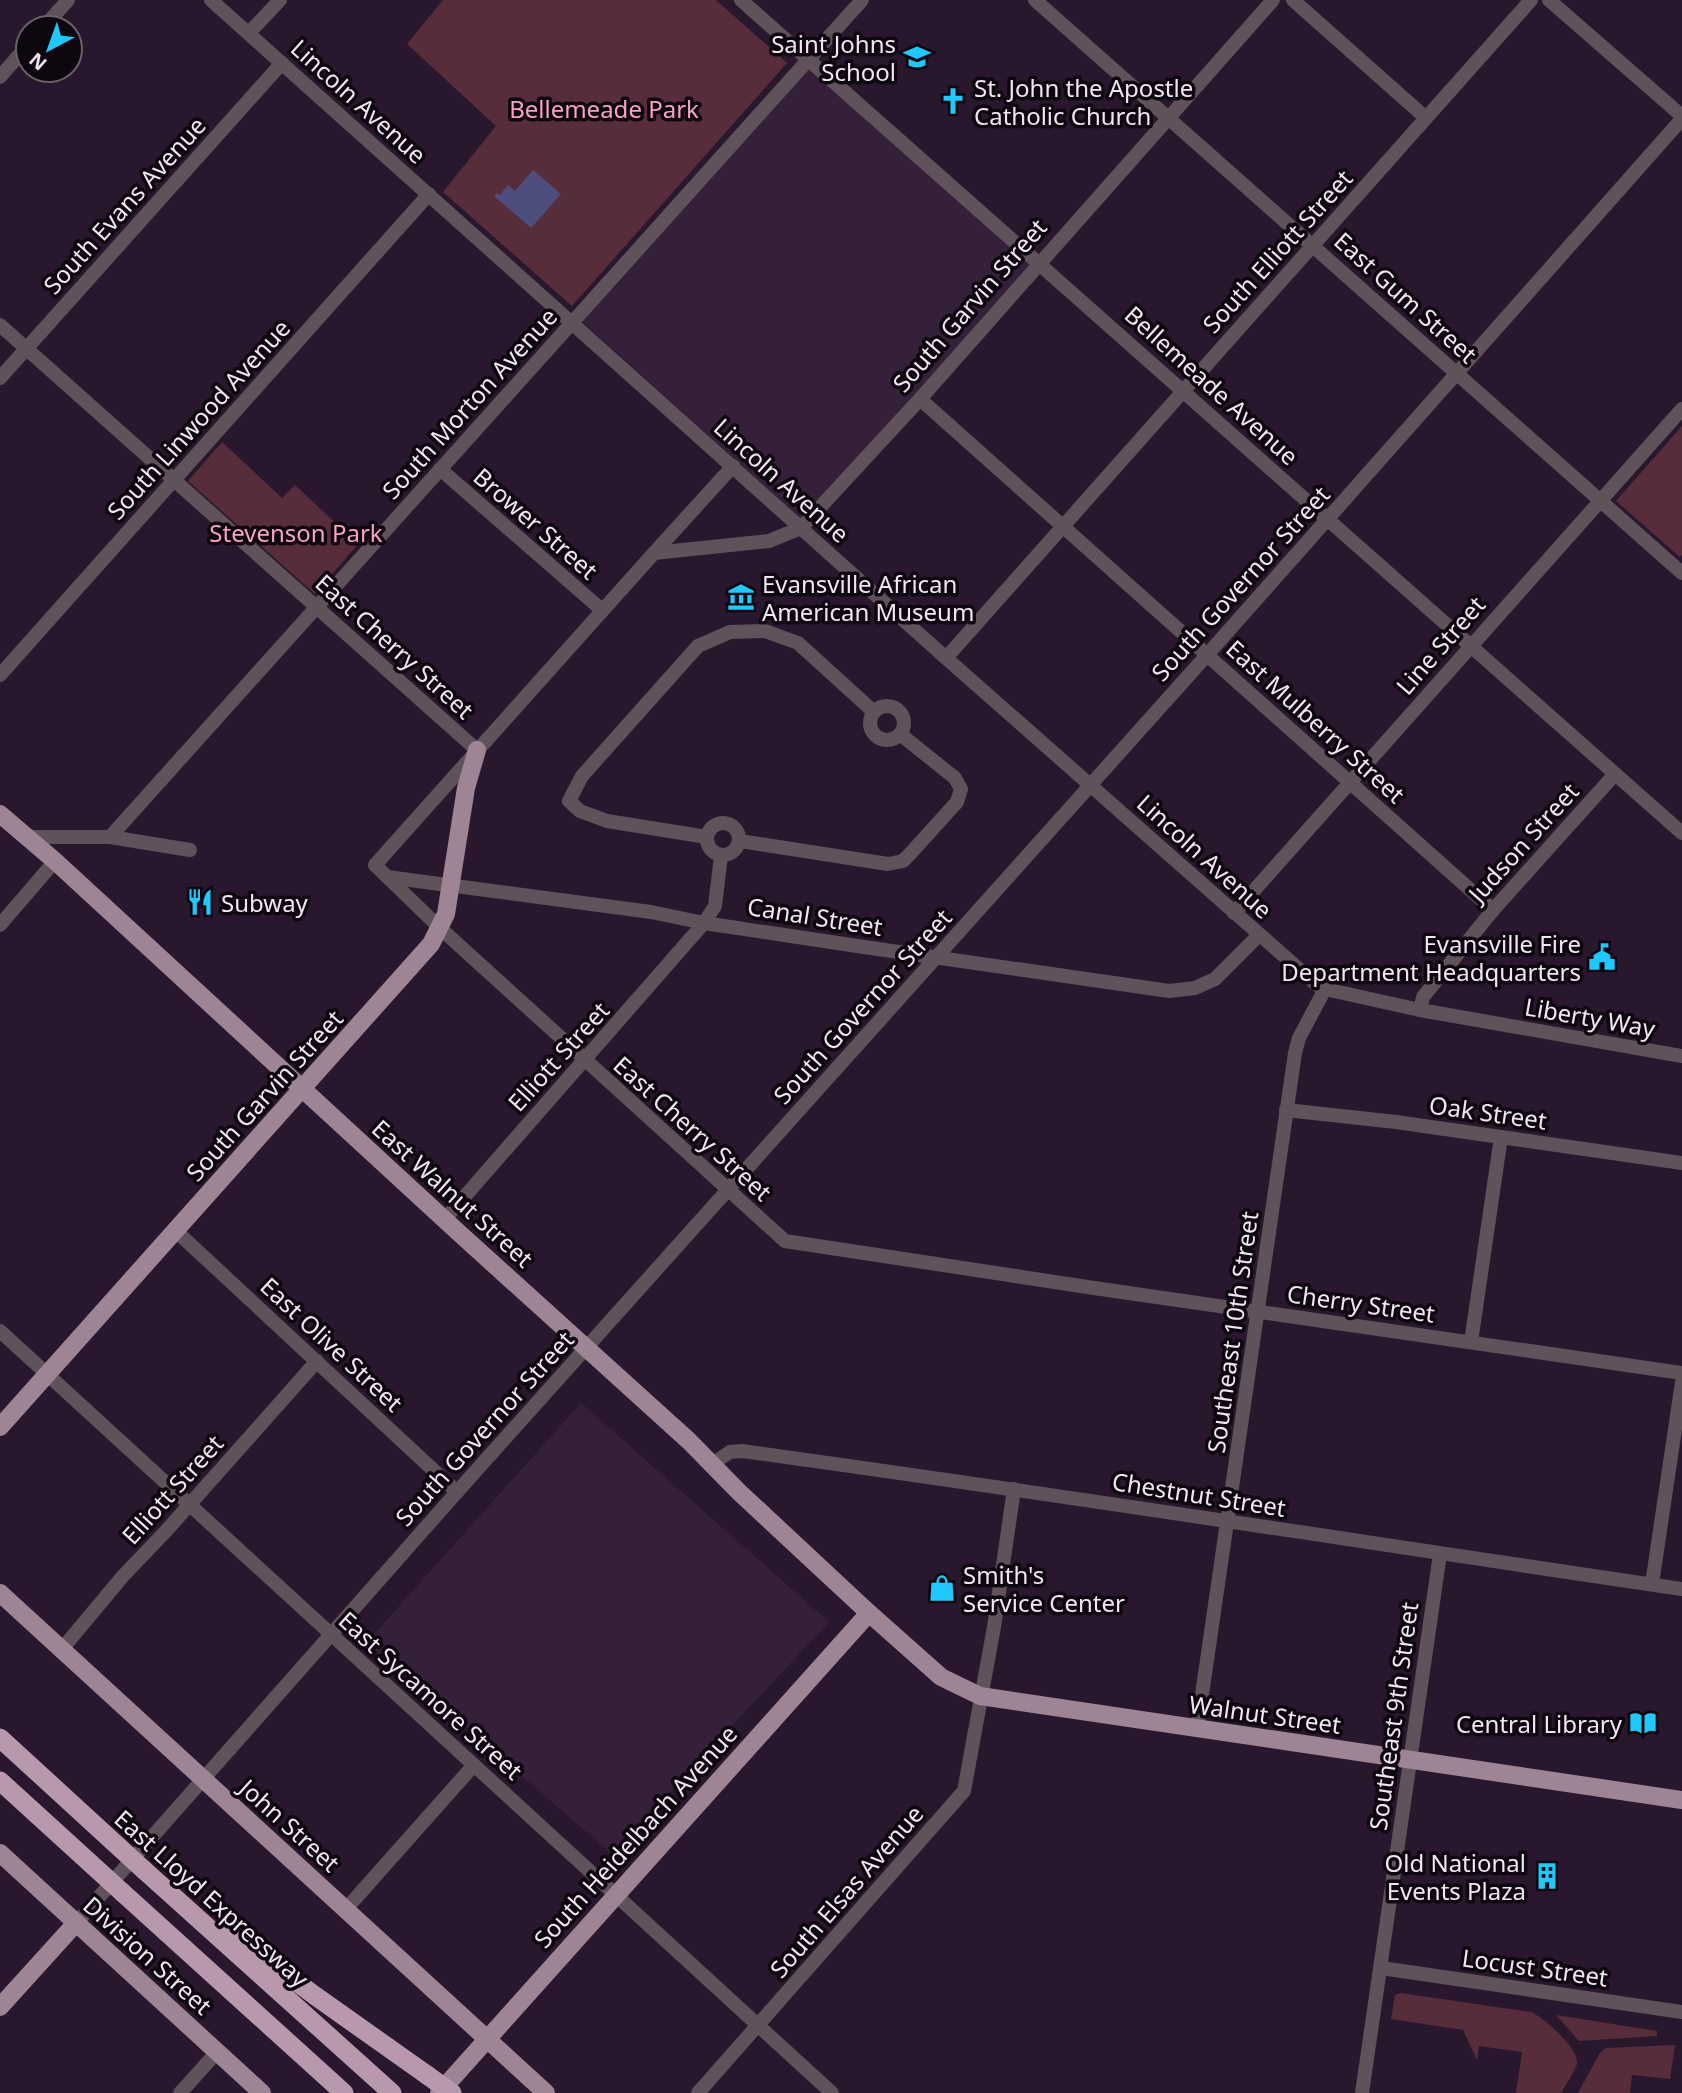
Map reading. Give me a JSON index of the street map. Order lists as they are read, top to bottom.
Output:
{
  "streets": {
    "highway": ["East Lloyd Expressway"],
    "main road": [
      "South Garvin Street",
      "East Walnut Street",
      "Walnut Street",
      "John Street",
      "South Heidelbach Avenue",
      "Division Street"
    ],
    "street": [
      "Lincoln Avenue",
      "South Evans Avenue",
      "South Elliott Street",
      "East Gum Street",
      "Bellemeade Avenue",
      "South Morton Avenue",
      "South Linwood Avenue",
      "Brower Street",
      "South Governor Street",
      "Line Street",
      "East Cherry Street",
      "East Mulberry Street",
      "Judson Street",
      "Canal Street",
      "Liberty Way",
      "Elliott Street",
      "Oak Street",
      "Cherry Street",
      "Southeast 10th Street",
      "East Olive Street",
      "Chestnut Street",
      "East Sycamore Street",
      "Southeast 9th Street",
      "South Elsas Avenue",
      "Locust Street"
    ]
  },
  "crossings": [
    ["Lincoln Avenue", "South Evans Avenue"],
    ["Lincoln Avenue", "South Elliott Street"],
    ["Lincoln Avenue", "South Garvin Street"],
    ["Lincoln Avenue", "South Morton Avenue"],
    ["Lincoln Avenue", "South Linwood Avenue"],
    ["Lincoln Avenue", "South Governor Street"],
    ["Lincoln Avenue", "Line Street"],
    ["Lincoln Avenue", "Canal Street"],
    ["Lincoln Avenue", "Liberty Way"],
    ["Lincoln Avenue", "Southeast 10th Street"],
    ["South Evans Avenue", "East Cherry Street"],
    ["South Elliott Street", "East Gum Street"],
    ["South Elliott Street", "Bellemeade Avenue"],
    ["South Elliott Street", "East Mulberry Street"],
    ["East Gum Street", "South Garvin Street"],
    ["East Gum Street", "South Governor Street"],
    ["East Gum Street", "Line Street"],
    ["South Garvin Street", "Bellemeade Avenue"],
    ["South Garvin Street", "Brower Street"],
    ["South Garvin Street", "East Cherry Street"],
    ["South Garvin Street", "East Mulberry Street"],
    ["South Garvin Street", "Canal Street"],
    ["South Garvin Street", "East Walnut Street"],
    ["South Garvin Street", "East Olive Street"],
    ["South Garvin Street", "East Sycamore Street"],
    ["Bellemeade Avenue", "South Morton Avenue"],
    ["Bellemeade Avenue", "South Governor Street"],
    ["Bellemeade Avenue", "Line Street"],
    ["Bellemeade Avenue", "Judson Street"],
    ["South Morton Avenue", "Brower Street"],
    ["South Morton Avenue", "East Cherry Street"],
    ["South Linwood Avenue", "East Cherry Street"],
    ["South Governor Street", "East Cherry Street"],
    ["South Governor Street", "East Mulberry Street"],
    ["South Governor Street", "Canal Street"],
    ["South Governor Street", "East Walnut Street"],
    ["South Governor Street", "East Olive Street"],
    ["South Governor Street", "East Sycamore Street"],
    ["South Governor Street", "John Street"],
    ["South Governor Street", "Division Street"],
    ["Line Street", "East Mulberry Street"],
    ["East Cherry Street", "Canal Street"],
    ["East Cherry Street", "Elliott Street"],
    ["East Cherry Street", "Cherry Street"],
    ["East Mulberry Street", "Judson Street"],
    ["Judson Street", "Liberty Way"],
    ["Canal Street", "Elliott Street"],
    ["Liberty Way", "Southeast 10th Street"],
    ["Elliott Street", "East Walnut Street"],
    ["Elliott Street", "East Olive Street"],
    ["Elliott Street", "East Sycamore Street"],
    ["Elliott Street", "John Street"],
    ["Oak Street", "Southeast 10th Street"],
    ["East Walnut Street", "Chestnut Street"],
    ["East Walnut Street", "Walnut Street"],
    ["East Walnut Street", "South Heidelbach Avenue"],
    ["Cherry Street", "Southeast 10th Street"],
    ["Southeast 10th Street", "Chestnut Street"],
    ["Southeast 10th Street", "Walnut Street"],
    ["Chestnut Street", "Southeast 9th Street"],
    ["Chestnut Street", "South Elsas Avenue"],
    ["East Sycamore Street", "South Heidelbach Avenue"],
    ["East Sycamore Street", "South Elsas Avenue"],
    ["Walnut Street", "Southeast 9th Street"],
    ["Walnut Street", "South Heidelbach Avenue"],
    ["Walnut Street", "South Elsas Avenue"],
    ["Southeast 9th Street", "Locust Street"],
    ["John Street", "South Heidelbach Avenue"]
  ],
  "parks": ["Bellemeade Park", "Stevenson Park"],
  "places": {
    "school or university": ["Saint Johns School"],
    "church": ["St. John the Apostle Catholic Church"],
    "museum": ["Evansville African American Museum"],
    "restaurant": ["Subway"],
    "public building": ["Evansville Fire Department Headquarters"],
    "shop": ["Smith's Service Center"],
    "library": ["Central Library"],
    "building": ["Old National Events Plaza"]
  },
  "north": "bottom left"
}
